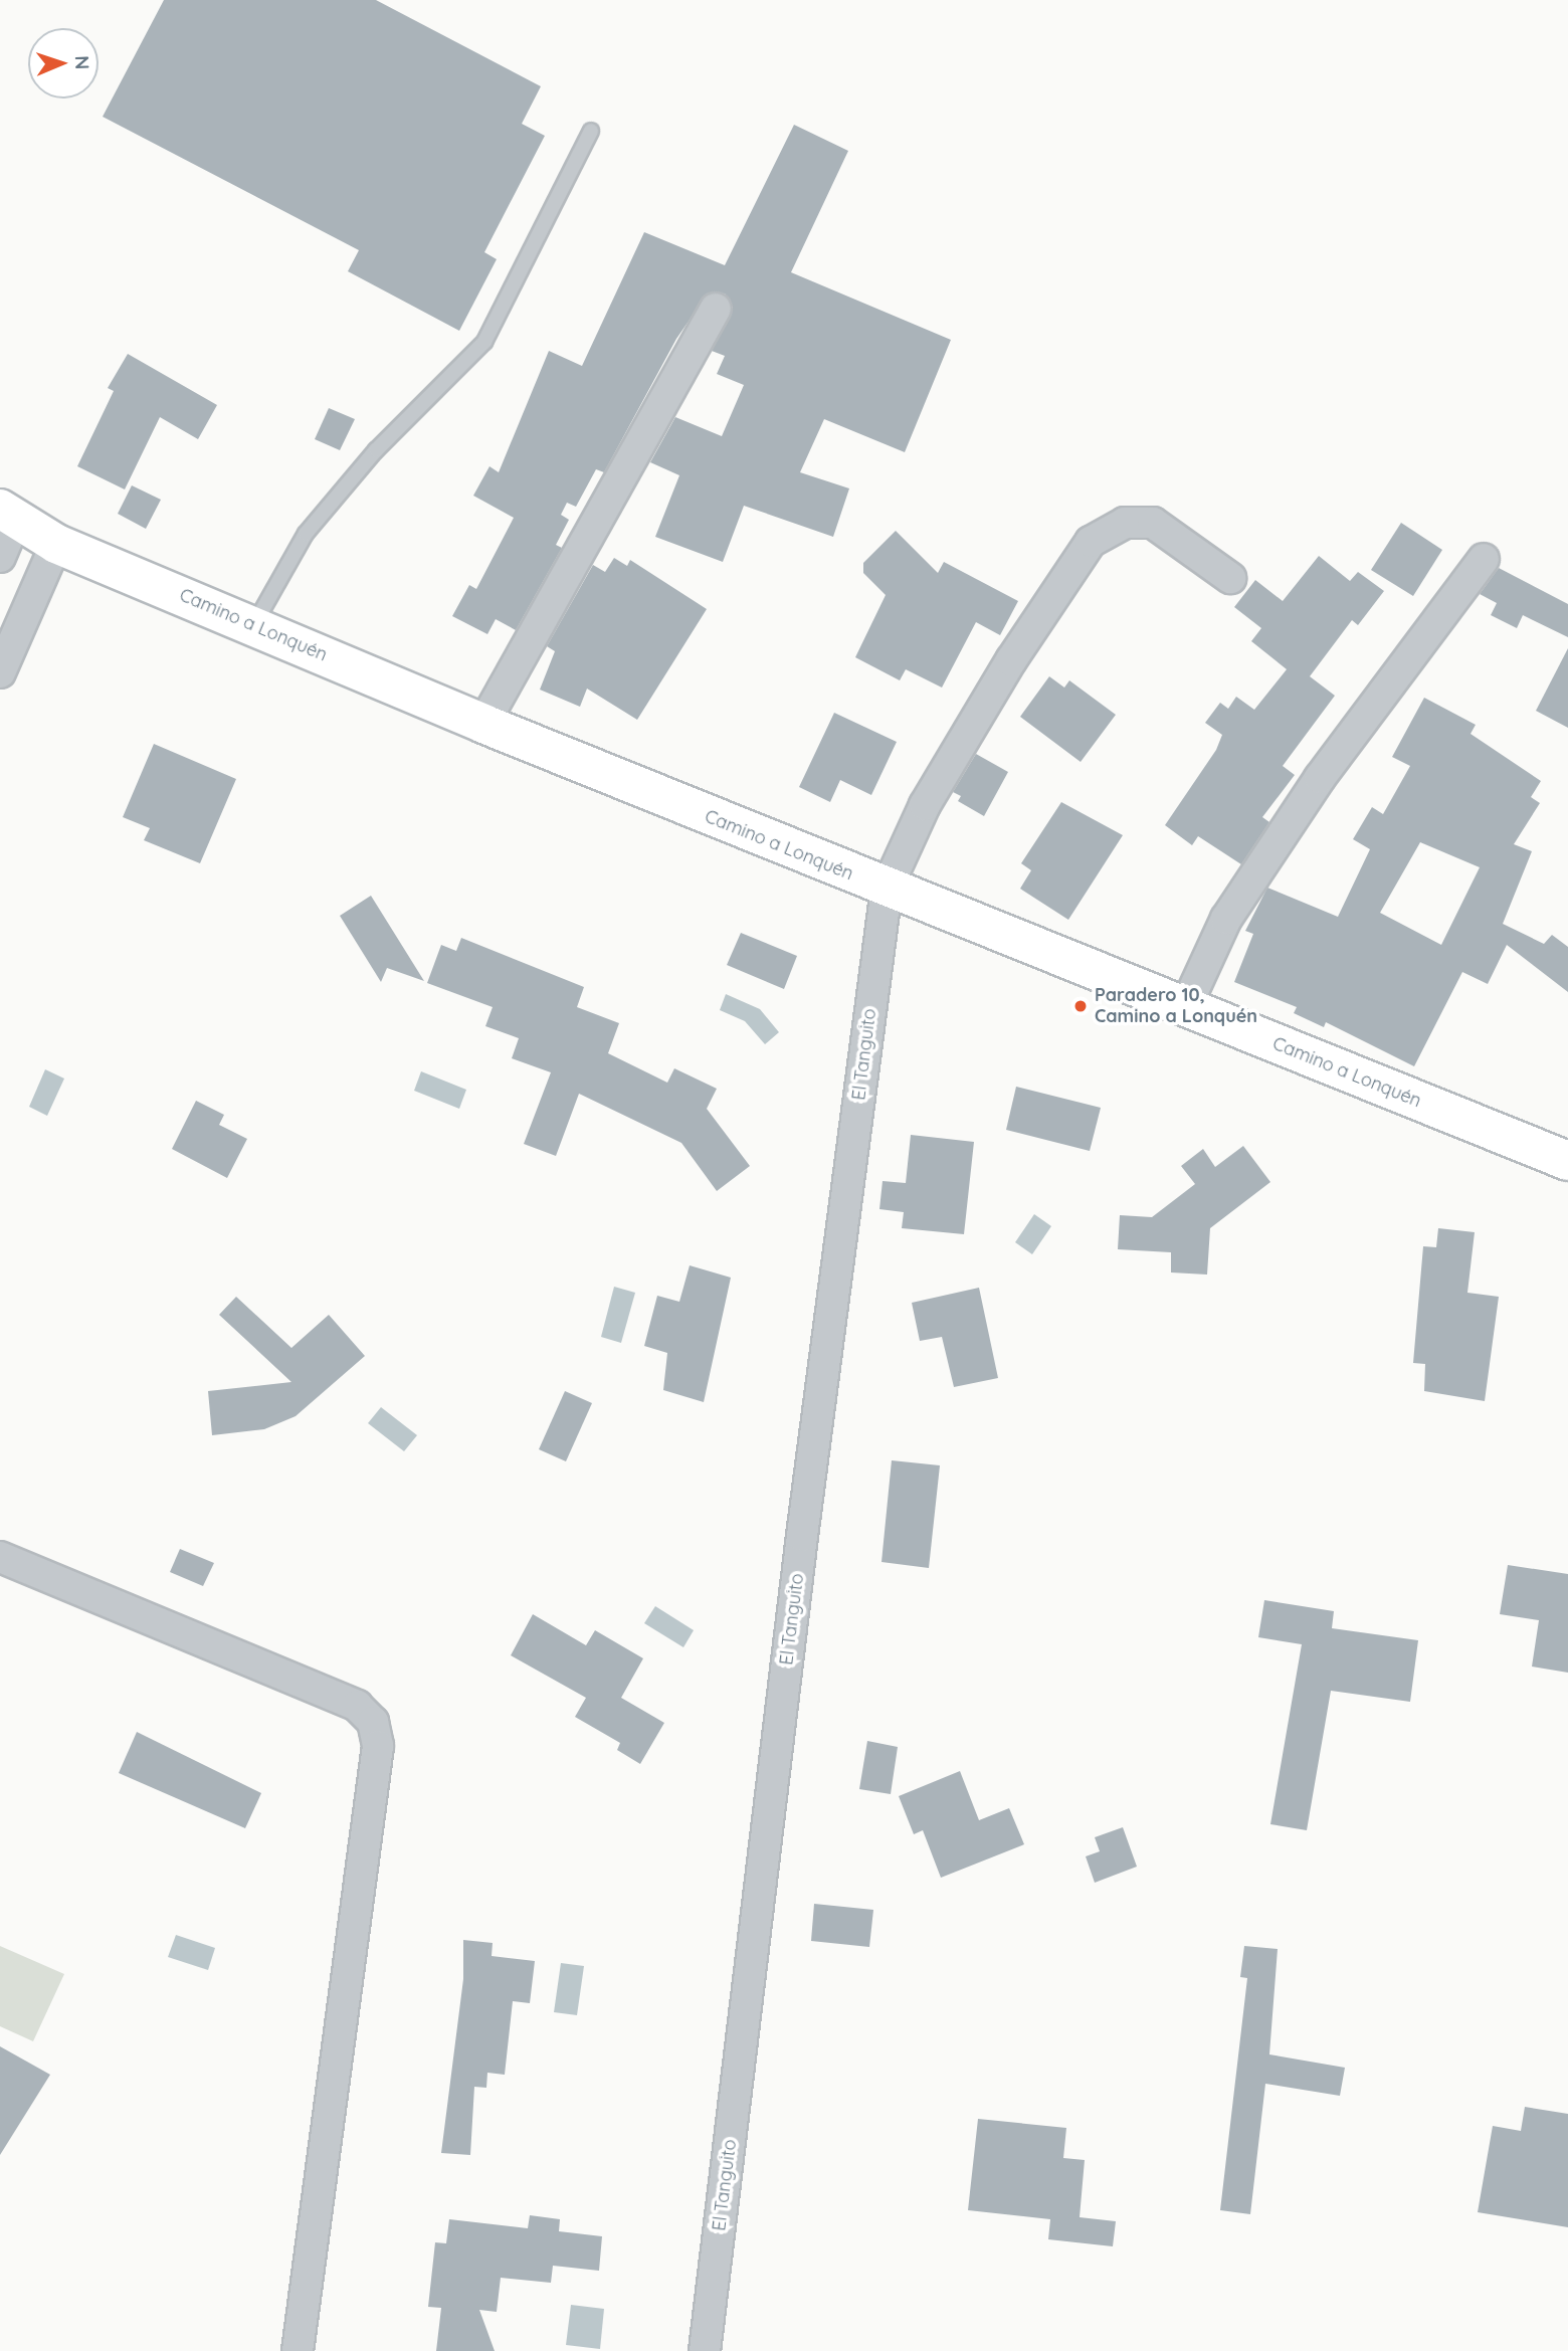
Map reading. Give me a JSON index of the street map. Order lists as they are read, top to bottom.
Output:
{
  "streets": {
    "main road": ["Camino a Lonquén"],
    "street": ["El Tanguito"]
  },
  "crossings": [
    ["Camino a Lonquén", "El Tanguito"]
  ],
  "places": ["Paradero 10, Camino a Lonquén"],
  "north": "right"
}
